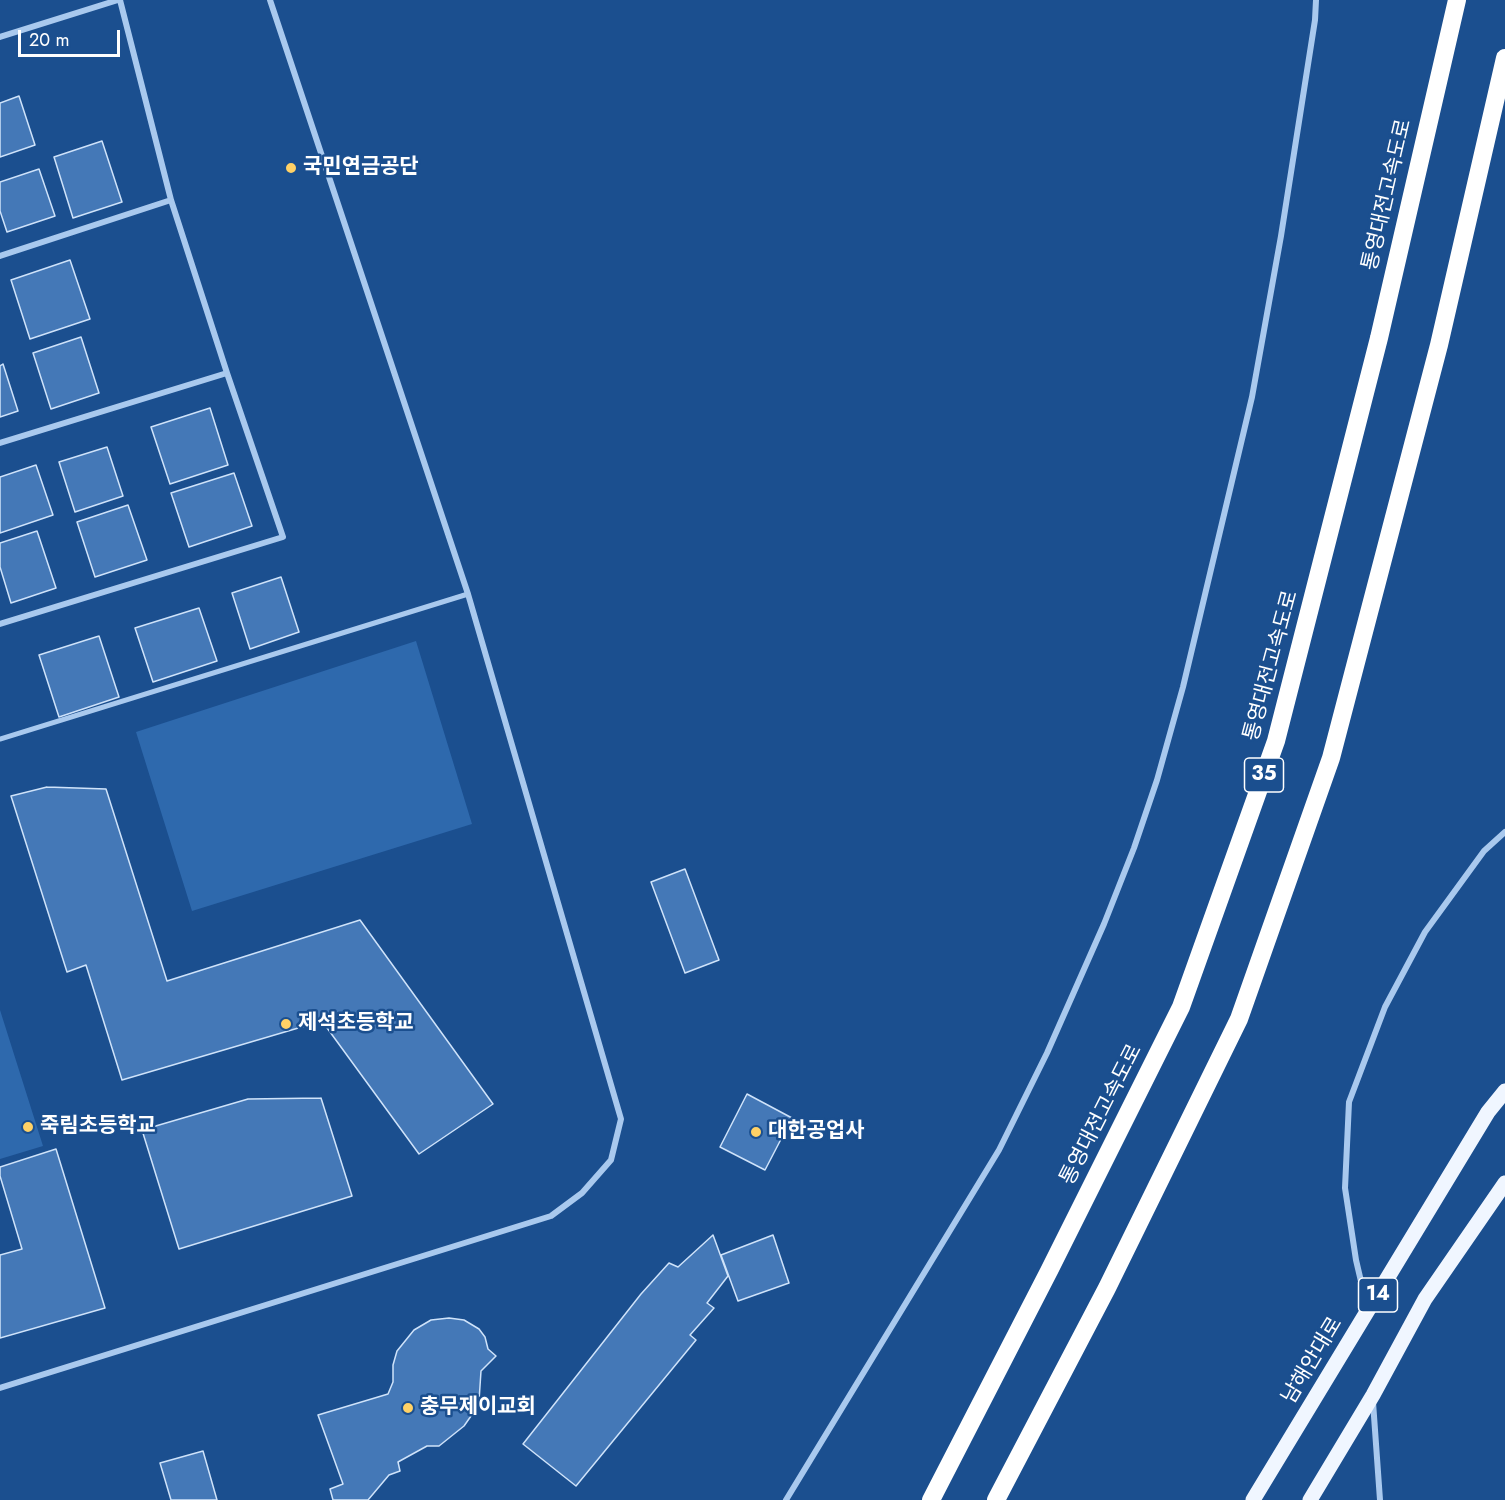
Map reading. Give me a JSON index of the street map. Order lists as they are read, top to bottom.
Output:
{
  "streets": {
    "highway": ["통영대전고속도로", "35"],
    "main road": ["14", "남해안대로"]
  },
  "places": [
    "국민연금공단",
    "제석초등학교",
    "죽림초등학교",
    "대한공업사",
    "충무제이교회"
  ],
  "scale_bar": "20 m"
}
